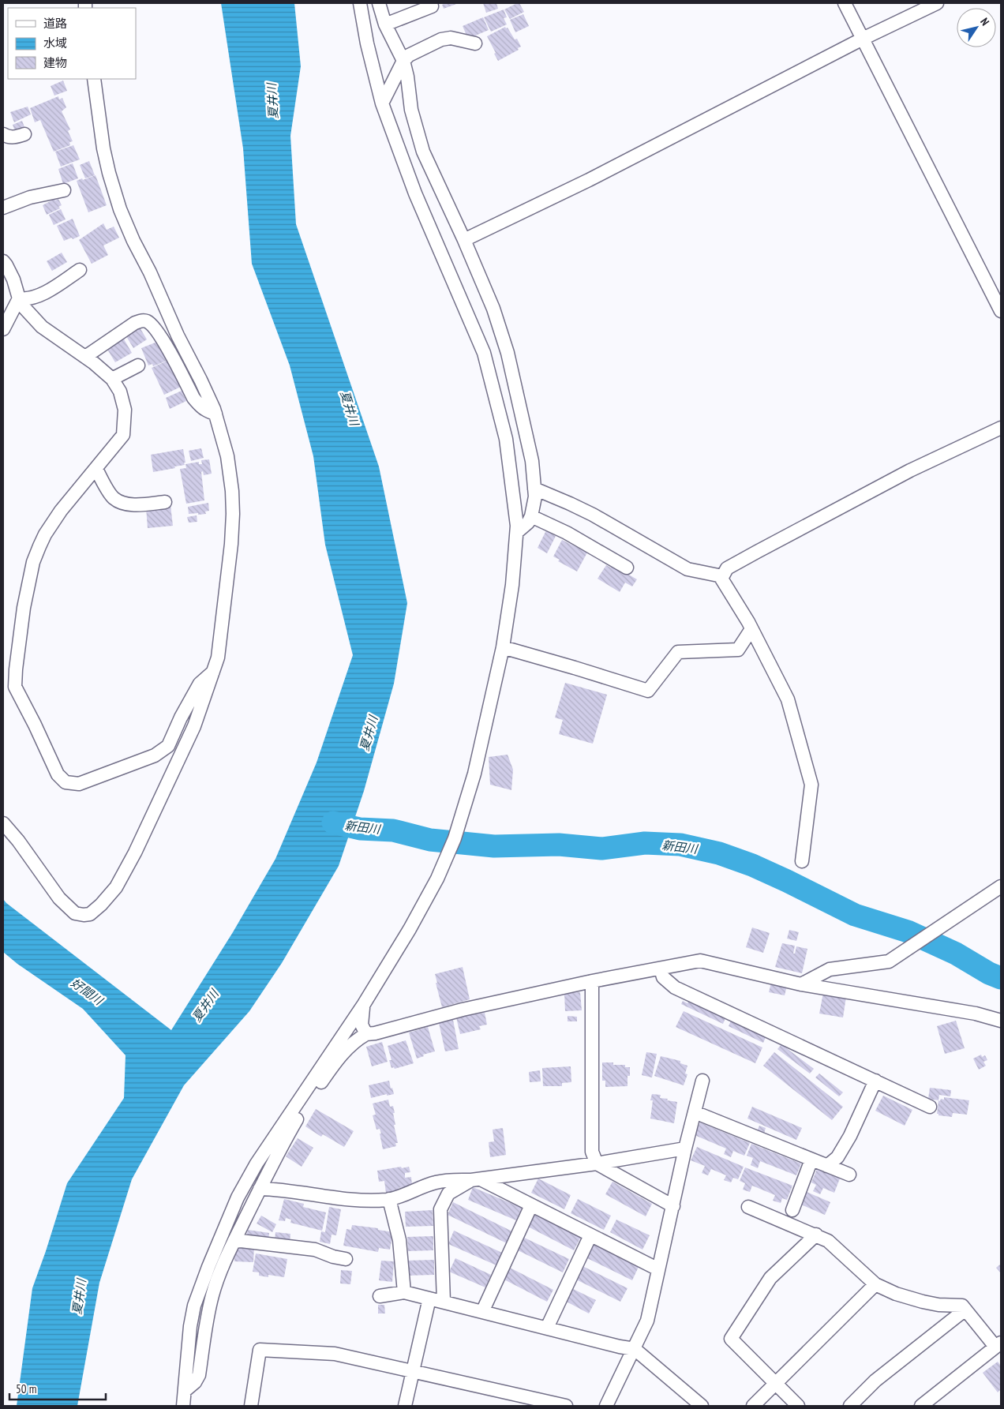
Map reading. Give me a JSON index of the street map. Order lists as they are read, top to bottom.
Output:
{
  "water": ["夏井川", "新田川", "好間川"],
  "legend": ["道路", "水域", "建物"],
  "scale_bar": "50 m",
  "north": "top right"
}
